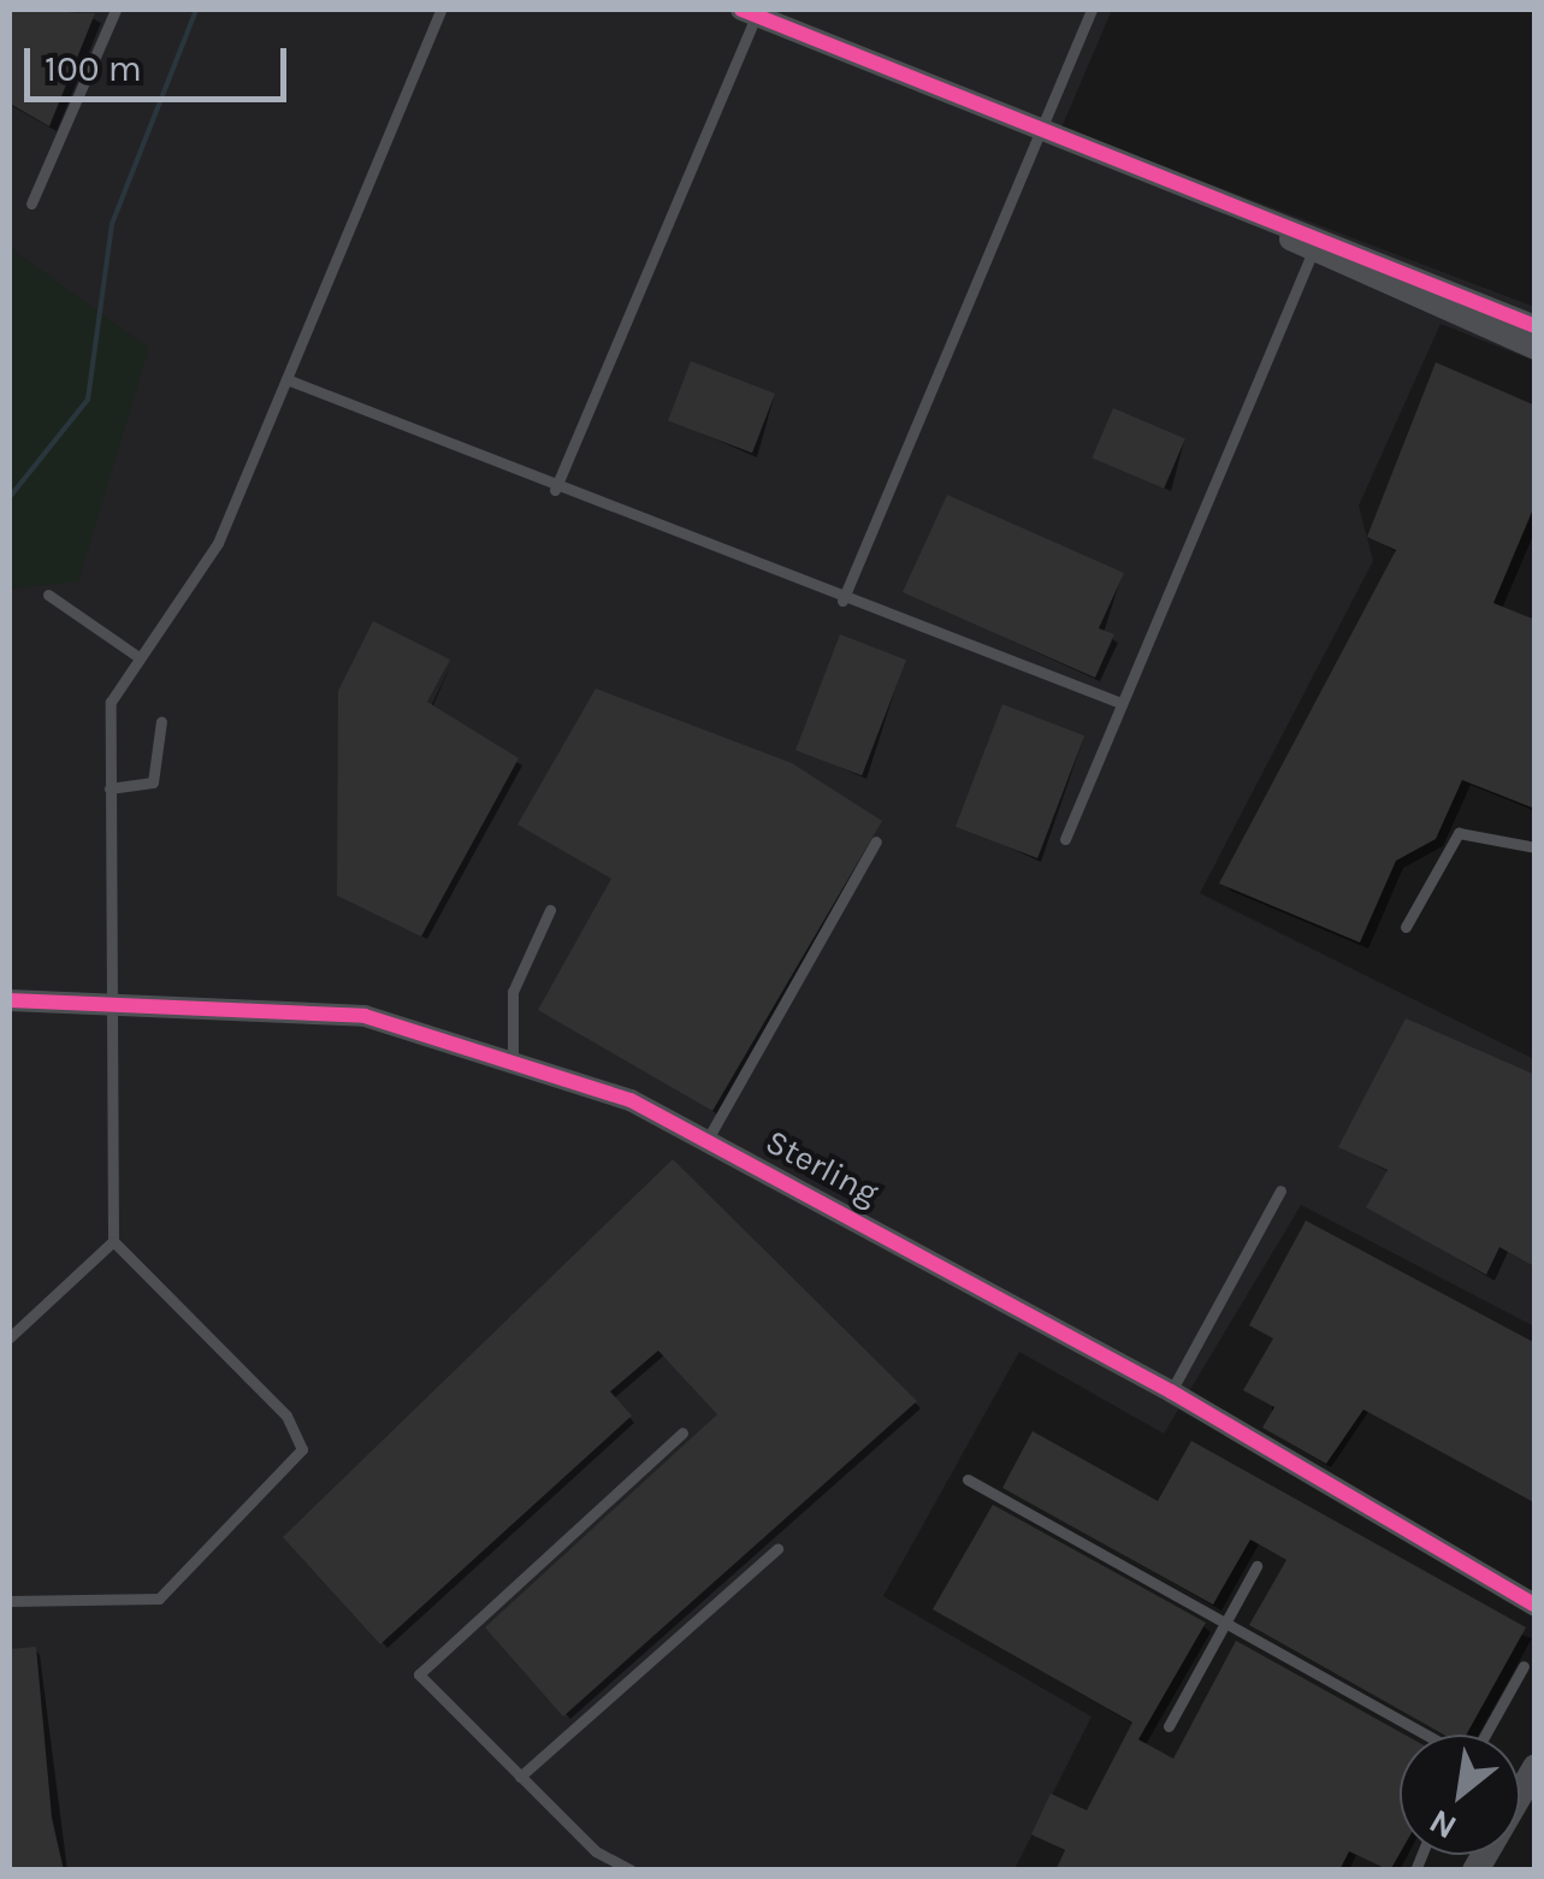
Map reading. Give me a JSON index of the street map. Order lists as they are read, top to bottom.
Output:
{
  "streets": {
    "street": ["Sterling"]
  },
  "scale_bar": "100 m",
  "north": "bottom left"
}
